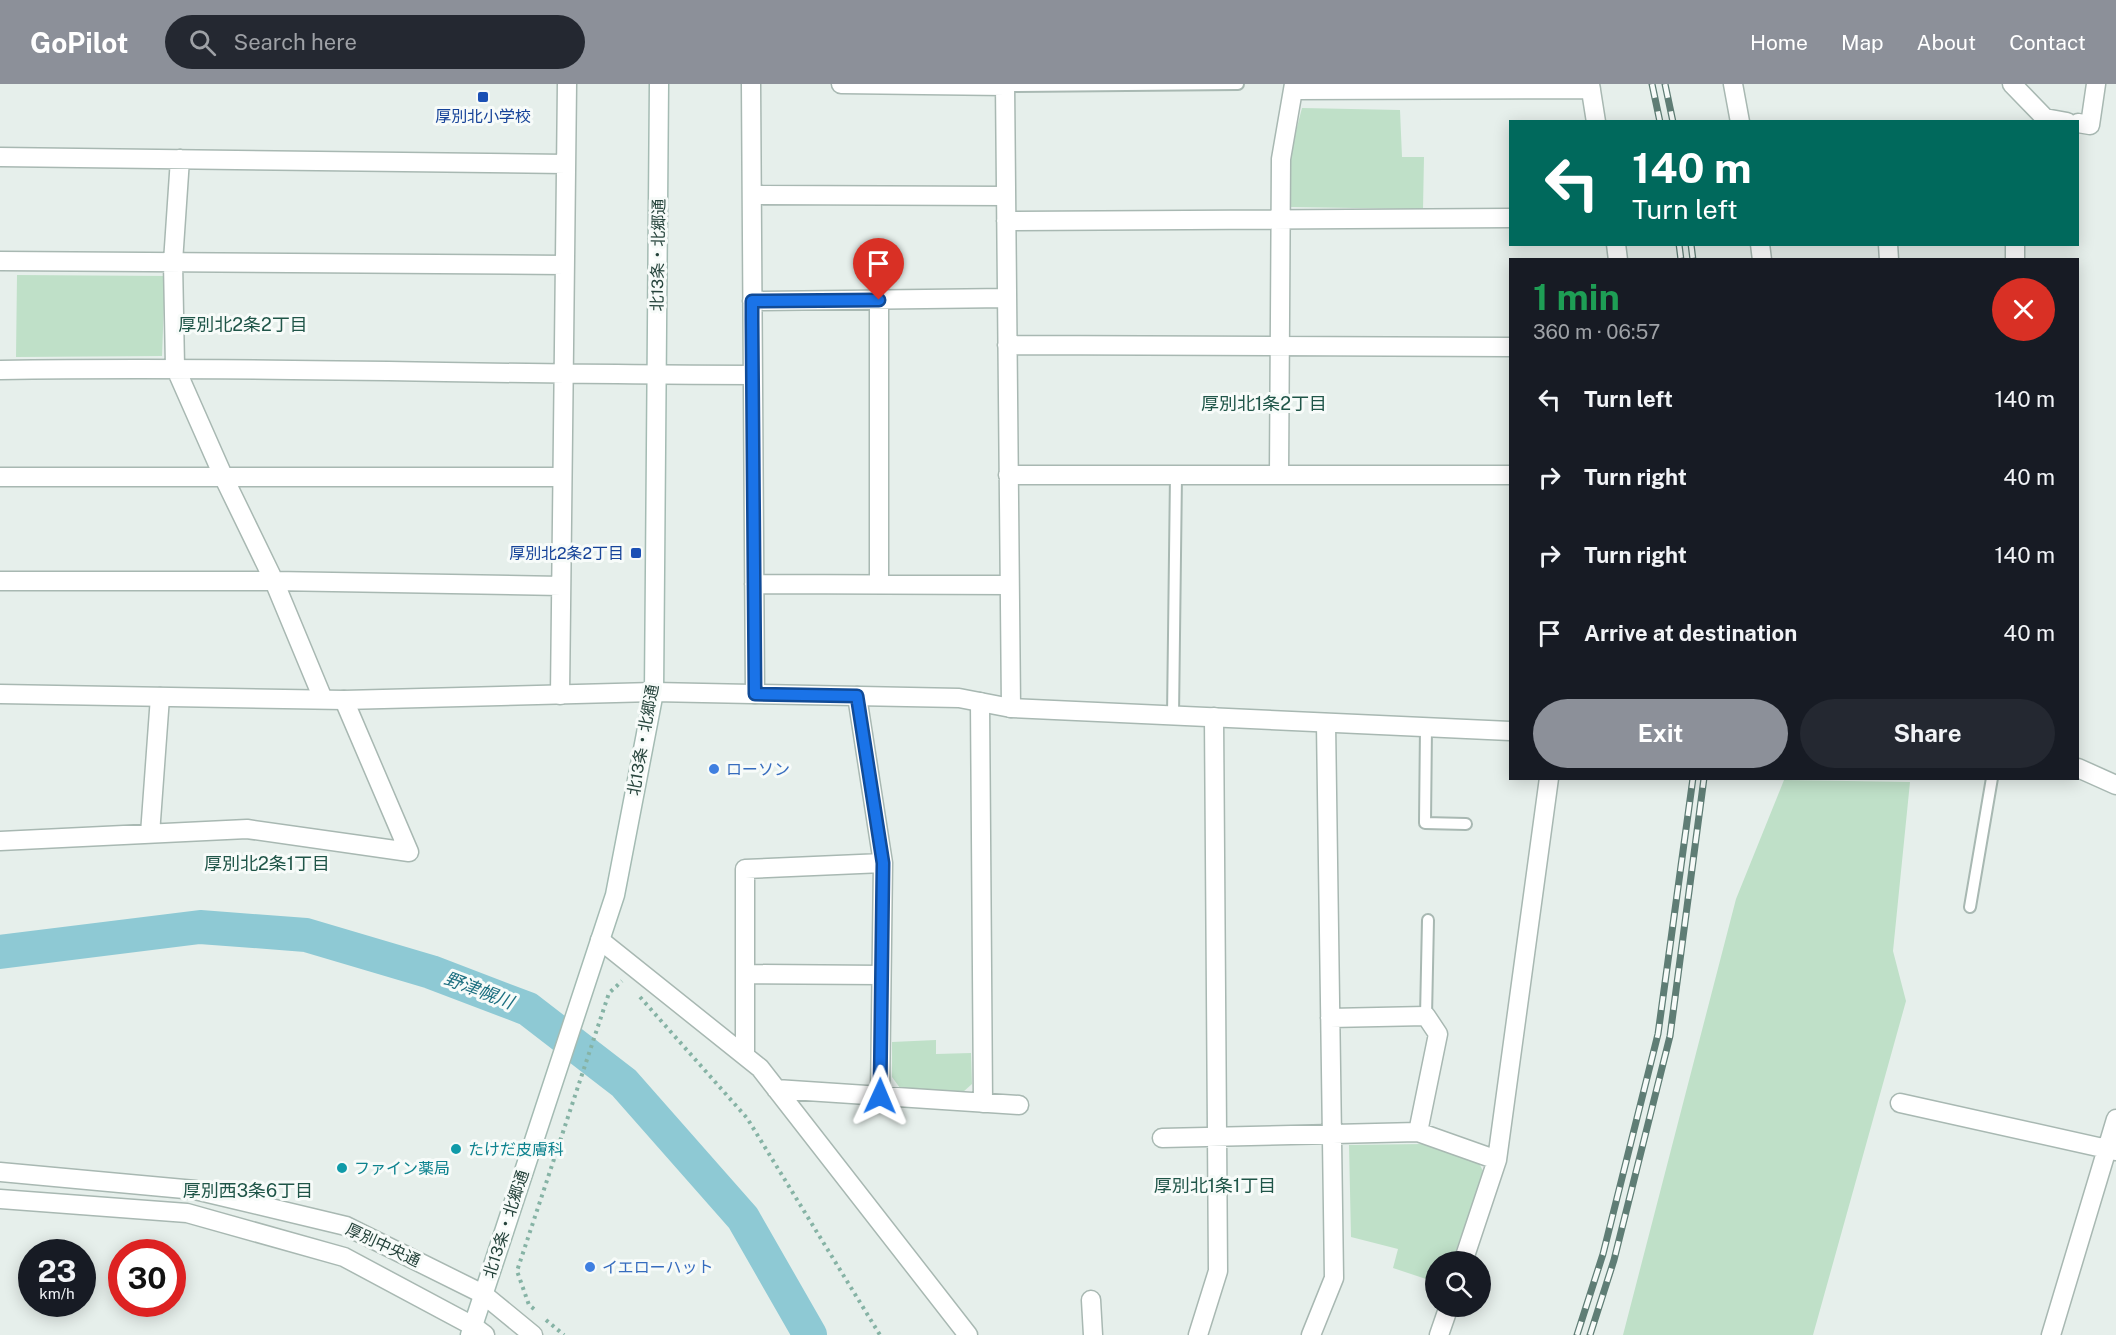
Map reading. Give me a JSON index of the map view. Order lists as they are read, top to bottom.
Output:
{
  "streets": {
    "street": ["北13条・北郷通", "厚別中央通"]
  },
  "crossings": [
    ["北13条・北郷通", "厚別中央通"]
  ],
  "districts": [
    "厚別北2条2丁目",
    "厚別北1条2丁目",
    "厚別北2条1丁目",
    "厚別北1条1丁目",
    "厚別西3条6丁目"
  ],
  "water": ["野津幌川"],
  "places": {
    "transit": ["厚別北小学校", "厚別北2条2丁目"],
    "other": [
      "ローソン",
      "たけだ皮膚科",
      "ファイン薬局",
      "イエローハット"
    ]
  },
  "page": {
    "header": "GoPilot",
    "search": "Search here",
    "nav": [
      "Home",
      "Map",
      "About",
      "Contact"
    ],
    "turn": ["140 m", "Turn left"],
    "heading": ["1 min", "360 m · 06:57"],
    "list": [
      {
        "name": "Turn left",
        "value": "140 m"
      },
      {
        "name": "Turn right",
        "value": "40 m"
      },
      {
        "name": "Turn right",
        "value": "140 m"
      },
      {
        "name": "Arrive at destination",
        "value": "40 m"
      }
    ],
    "buttons": ["Exit", "Share"],
    "speed": "23 km/h",
    "limit": "30"
  }
}
